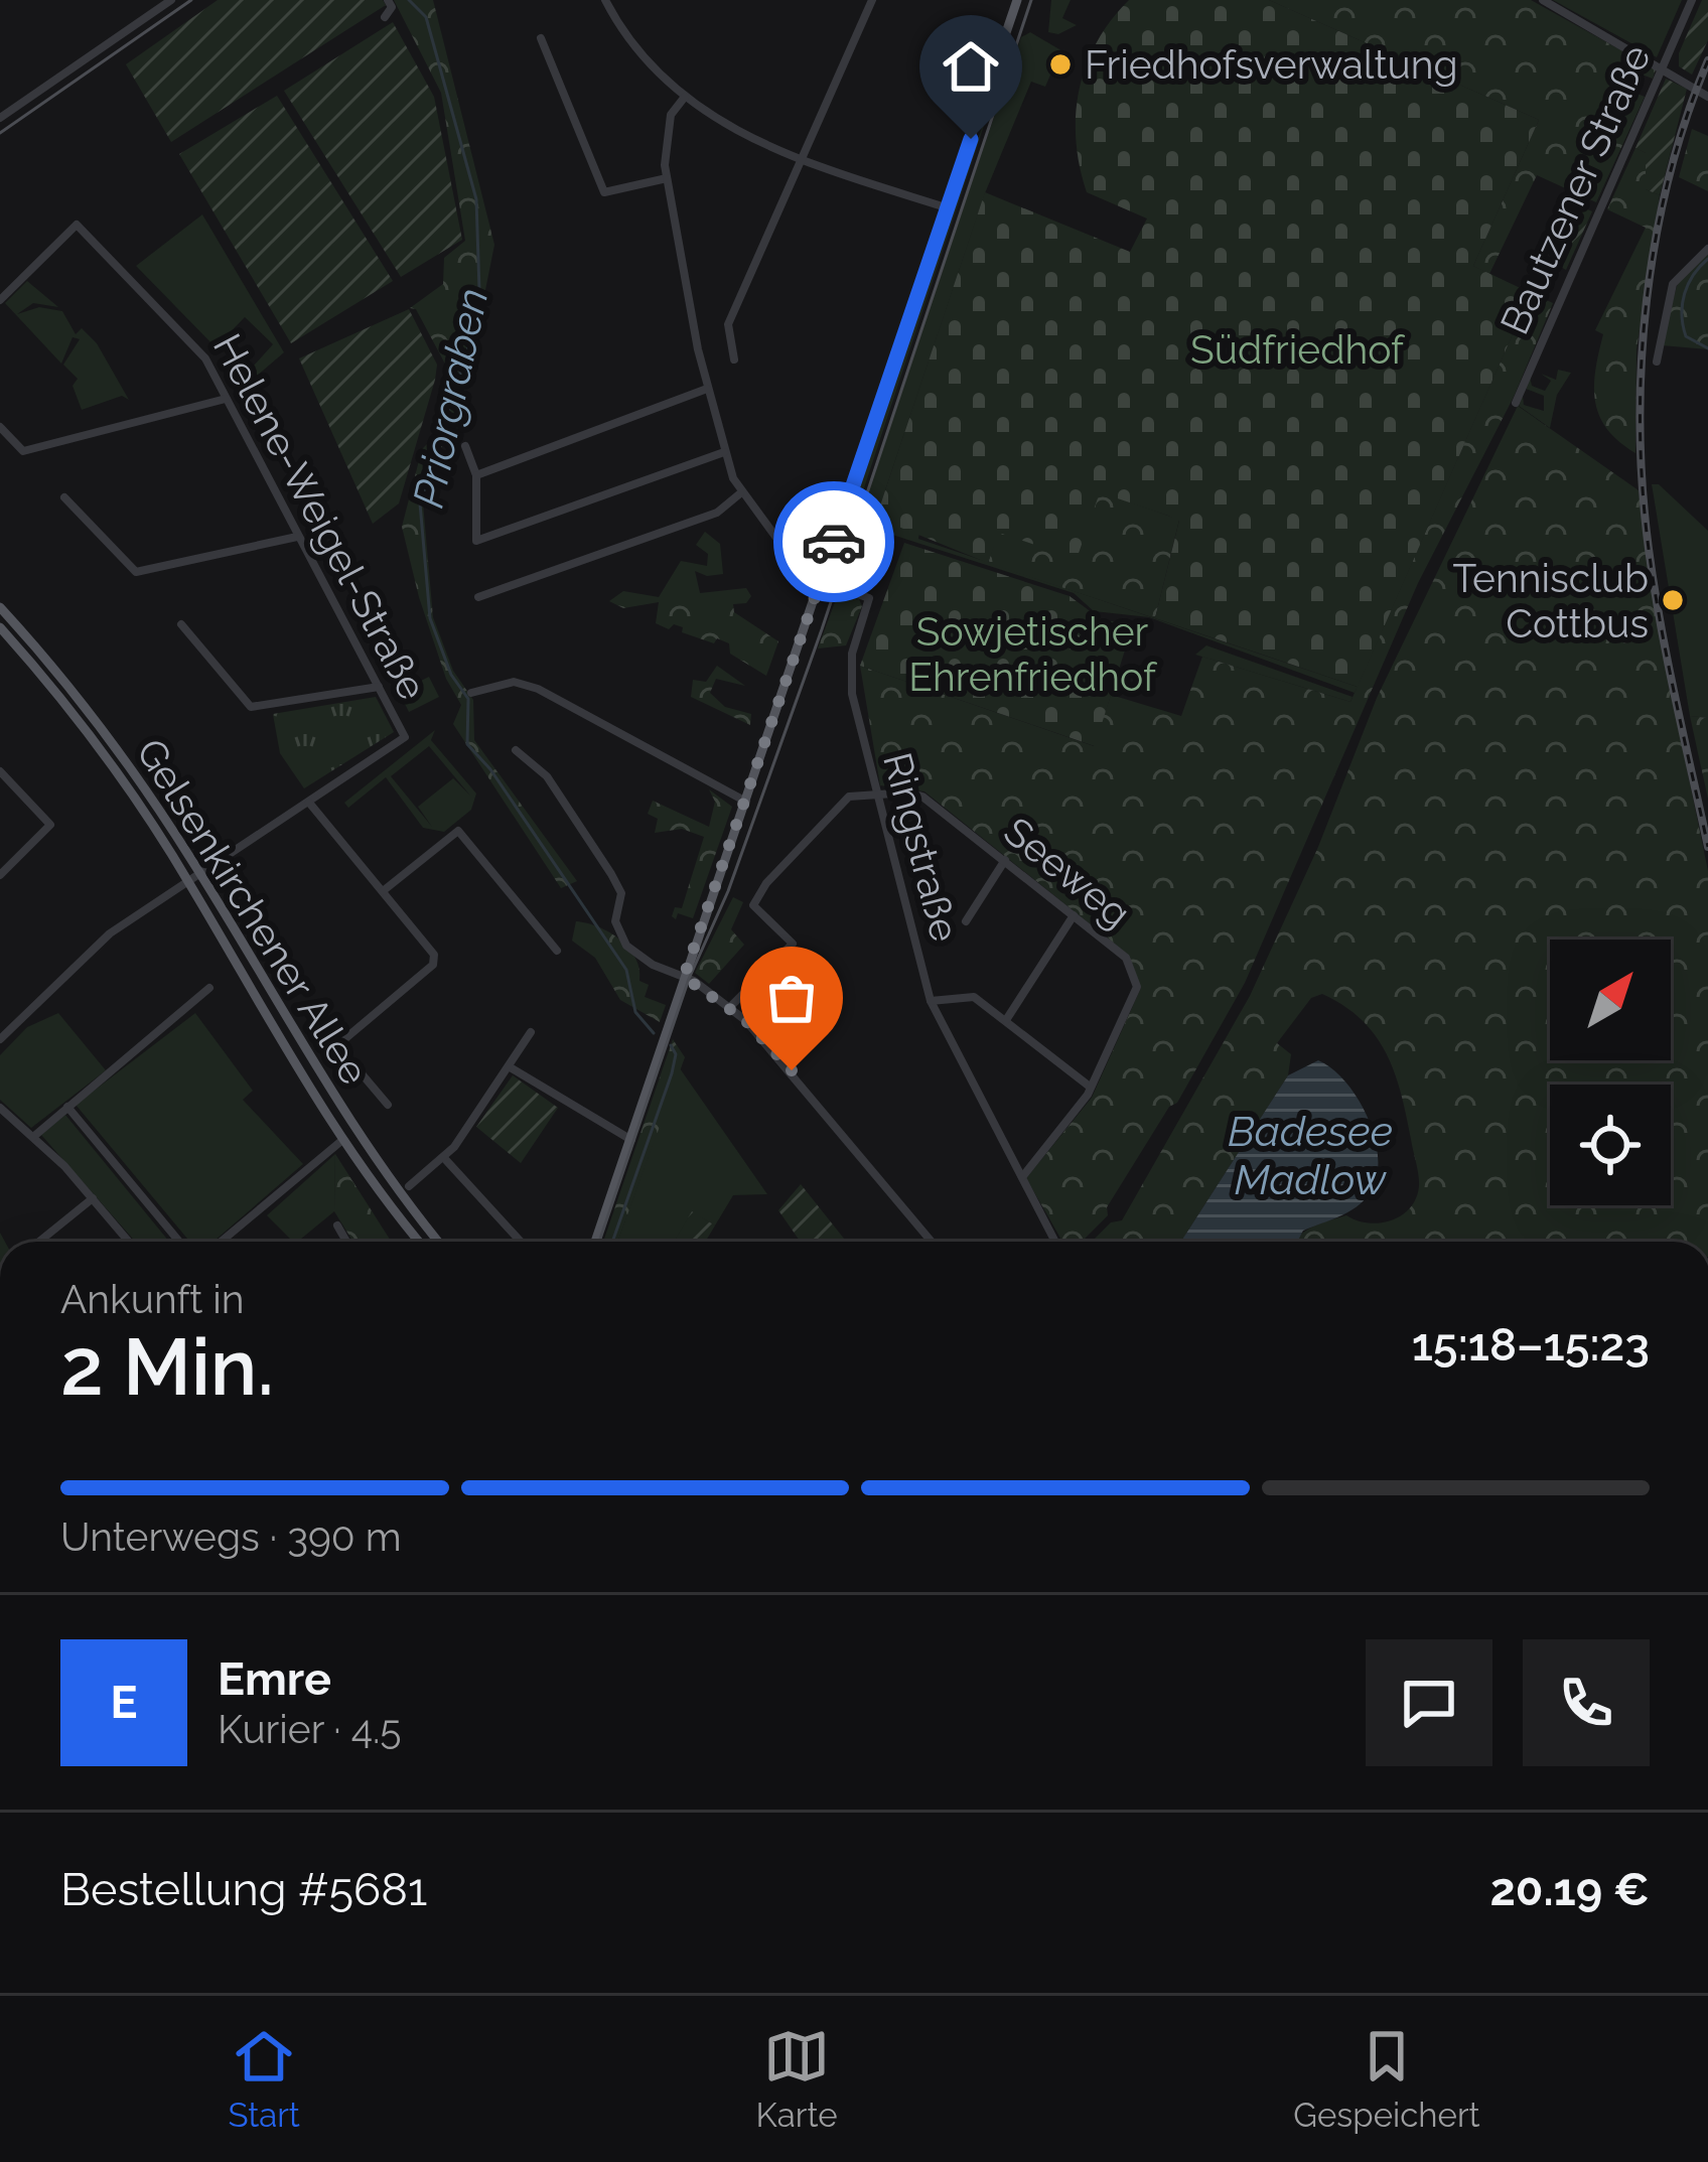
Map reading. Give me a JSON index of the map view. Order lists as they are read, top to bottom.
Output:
{
  "streets": {
    "main road": ["Gelsenkirchener Allee"],
    "street": [
      "Bautzener Straße",
      "Helene-Weigel-Straße",
      "Ringstraße",
      "Seeweg"
    ]
  },
  "crossings": [
    ["Ringstraße", "Seeweg"]
  ],
  "water": ["Priorgraben", "Badesee Madlow"],
  "parks": ["Südfriedhof", "Sowjetischer Ehrenfriedhof"],
  "places": ["Friedhofsverwaltung", "Tennisclub Cottbus"],
  "north": "top right",
  "page": {
    "heading": ["2 Min.", "Ankunft in", "15:18–15:23"],
    "panel": [
      "Emre",
      "Kurier · 4.5",
      "Bestellung #5681",
      "20.19 €"
    ],
    "bar": "Unterwegs · 390 m",
    "round": "E",
    "tabs": ["Start", "Karte", "Gespeichert"]
  }
}
